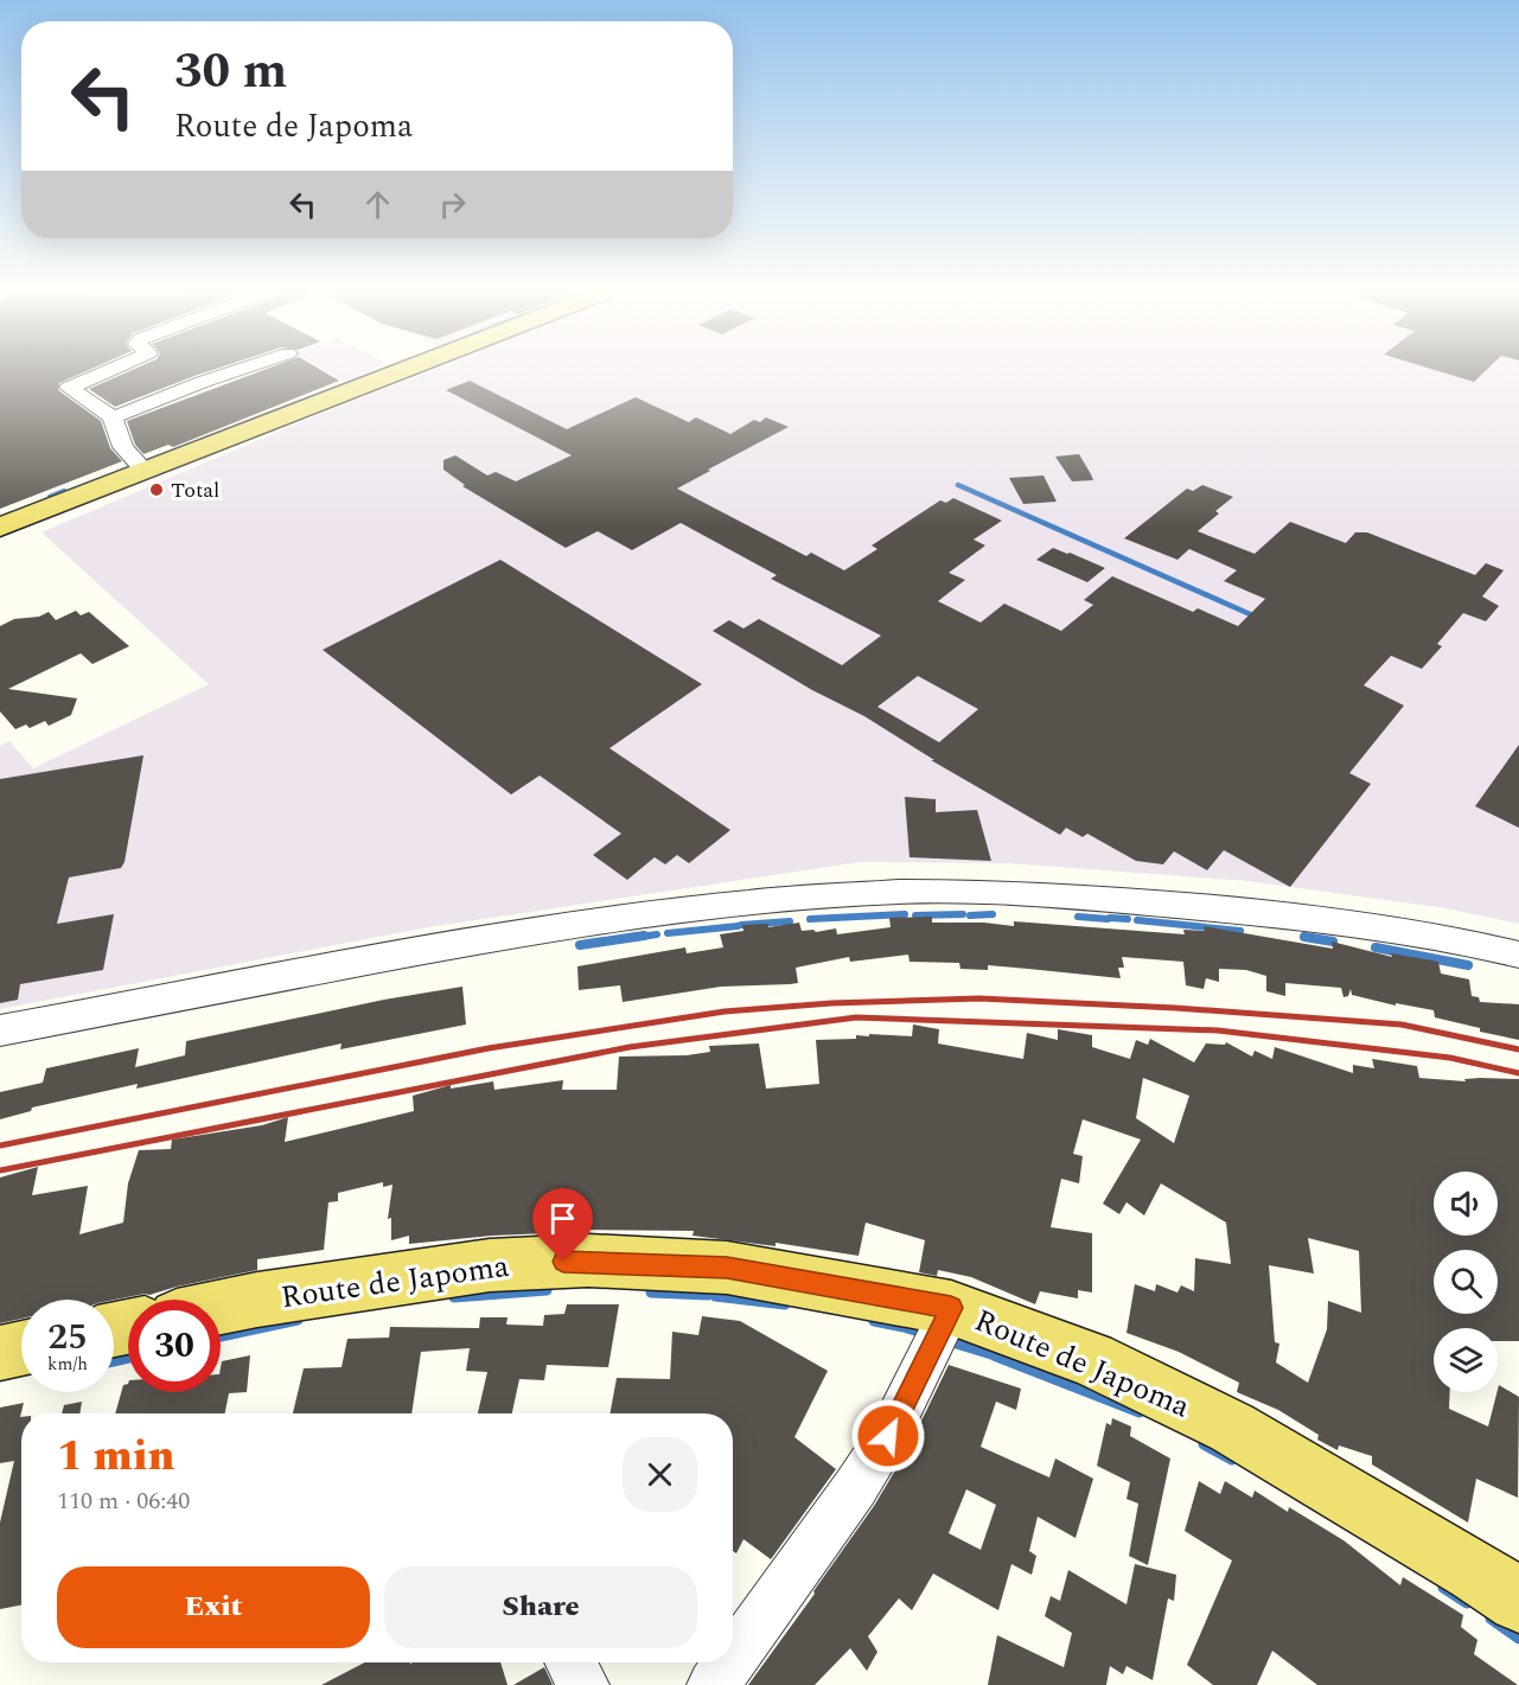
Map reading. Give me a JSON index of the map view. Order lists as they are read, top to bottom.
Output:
{
  "streets": {
    "main road": ["Route de Japoma"]
  },
  "places": ["Total"],
  "page": {
    "turn": ["30 m", "Route de Japoma"],
    "speed": "25 km/h",
    "limit": "30",
    "heading": ["1 min", "110 m · 06:40"],
    "buttons": ["Exit", "Share"]
  }
}
